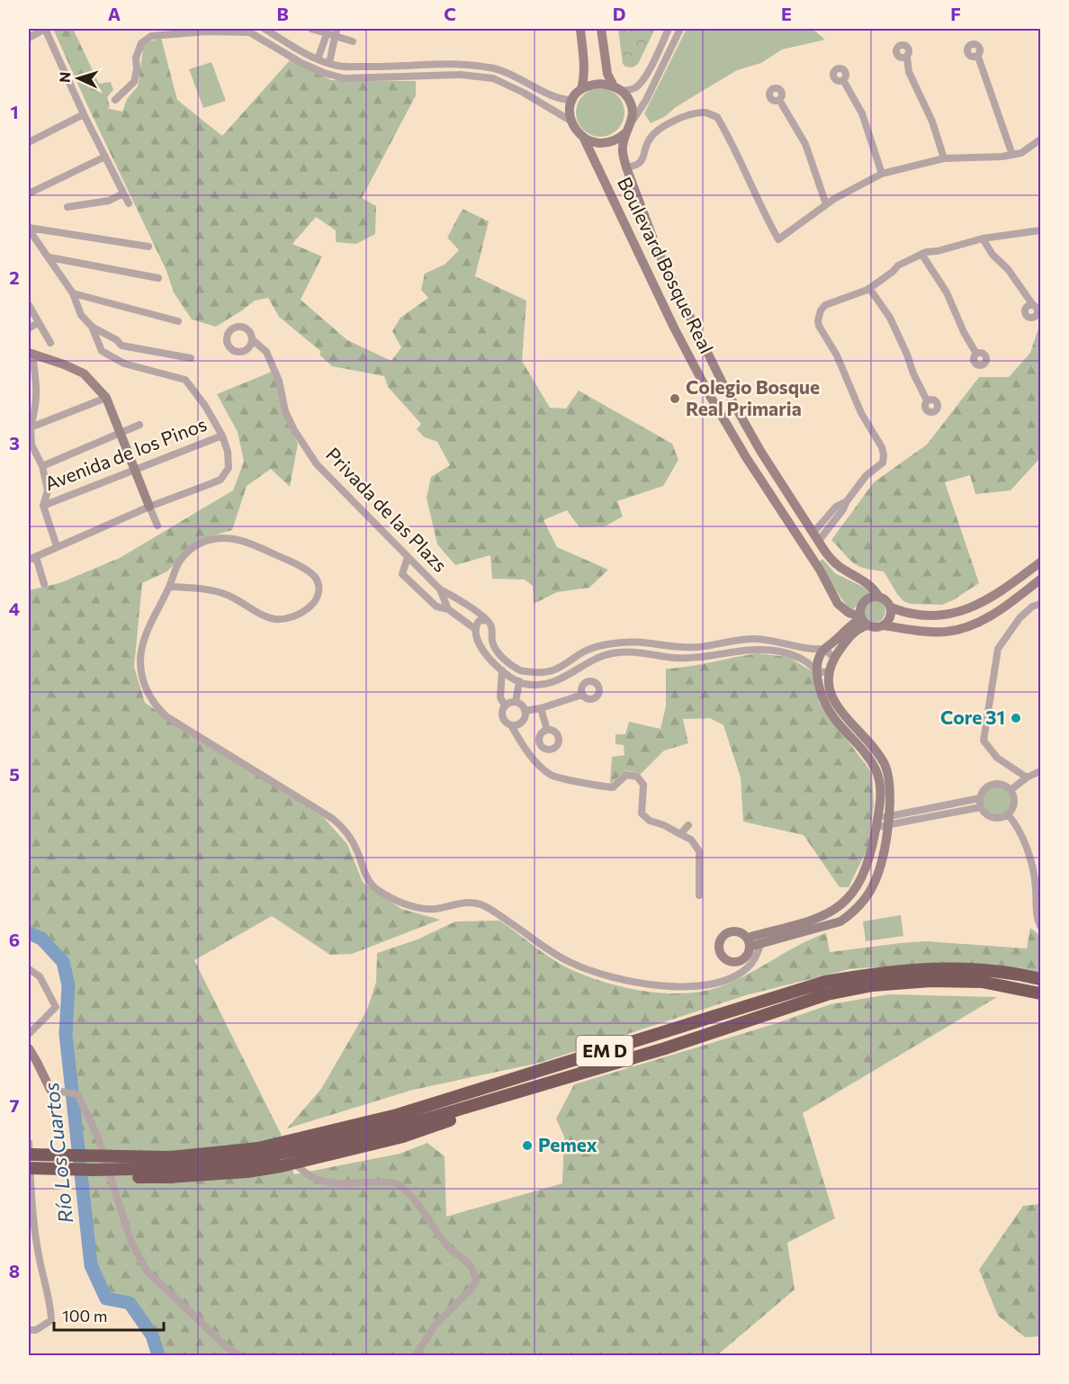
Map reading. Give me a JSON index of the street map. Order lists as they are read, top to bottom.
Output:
{
  "streets": {
    "highway": ["EM D"],
    "street": ["Boulevard Bosque Real", "Avenida de los Pinos", "Privada de las Plazs"]
  },
  "water": ["Río Los Cuartos"],
  "places": ["Colegio Bosque Real Primaria", "Core 31", "Pemex"],
  "scale_bar": "100 m",
  "north": "left",
  "grid": {
    "columns": [
      "A",
      "B",
      "C",
      "D",
      "E",
      "F"
    ],
    "rows": [
      "1",
      "2",
      "3",
      "4",
      "5",
      "6",
      "7",
      "8"
    ]
  }
}
